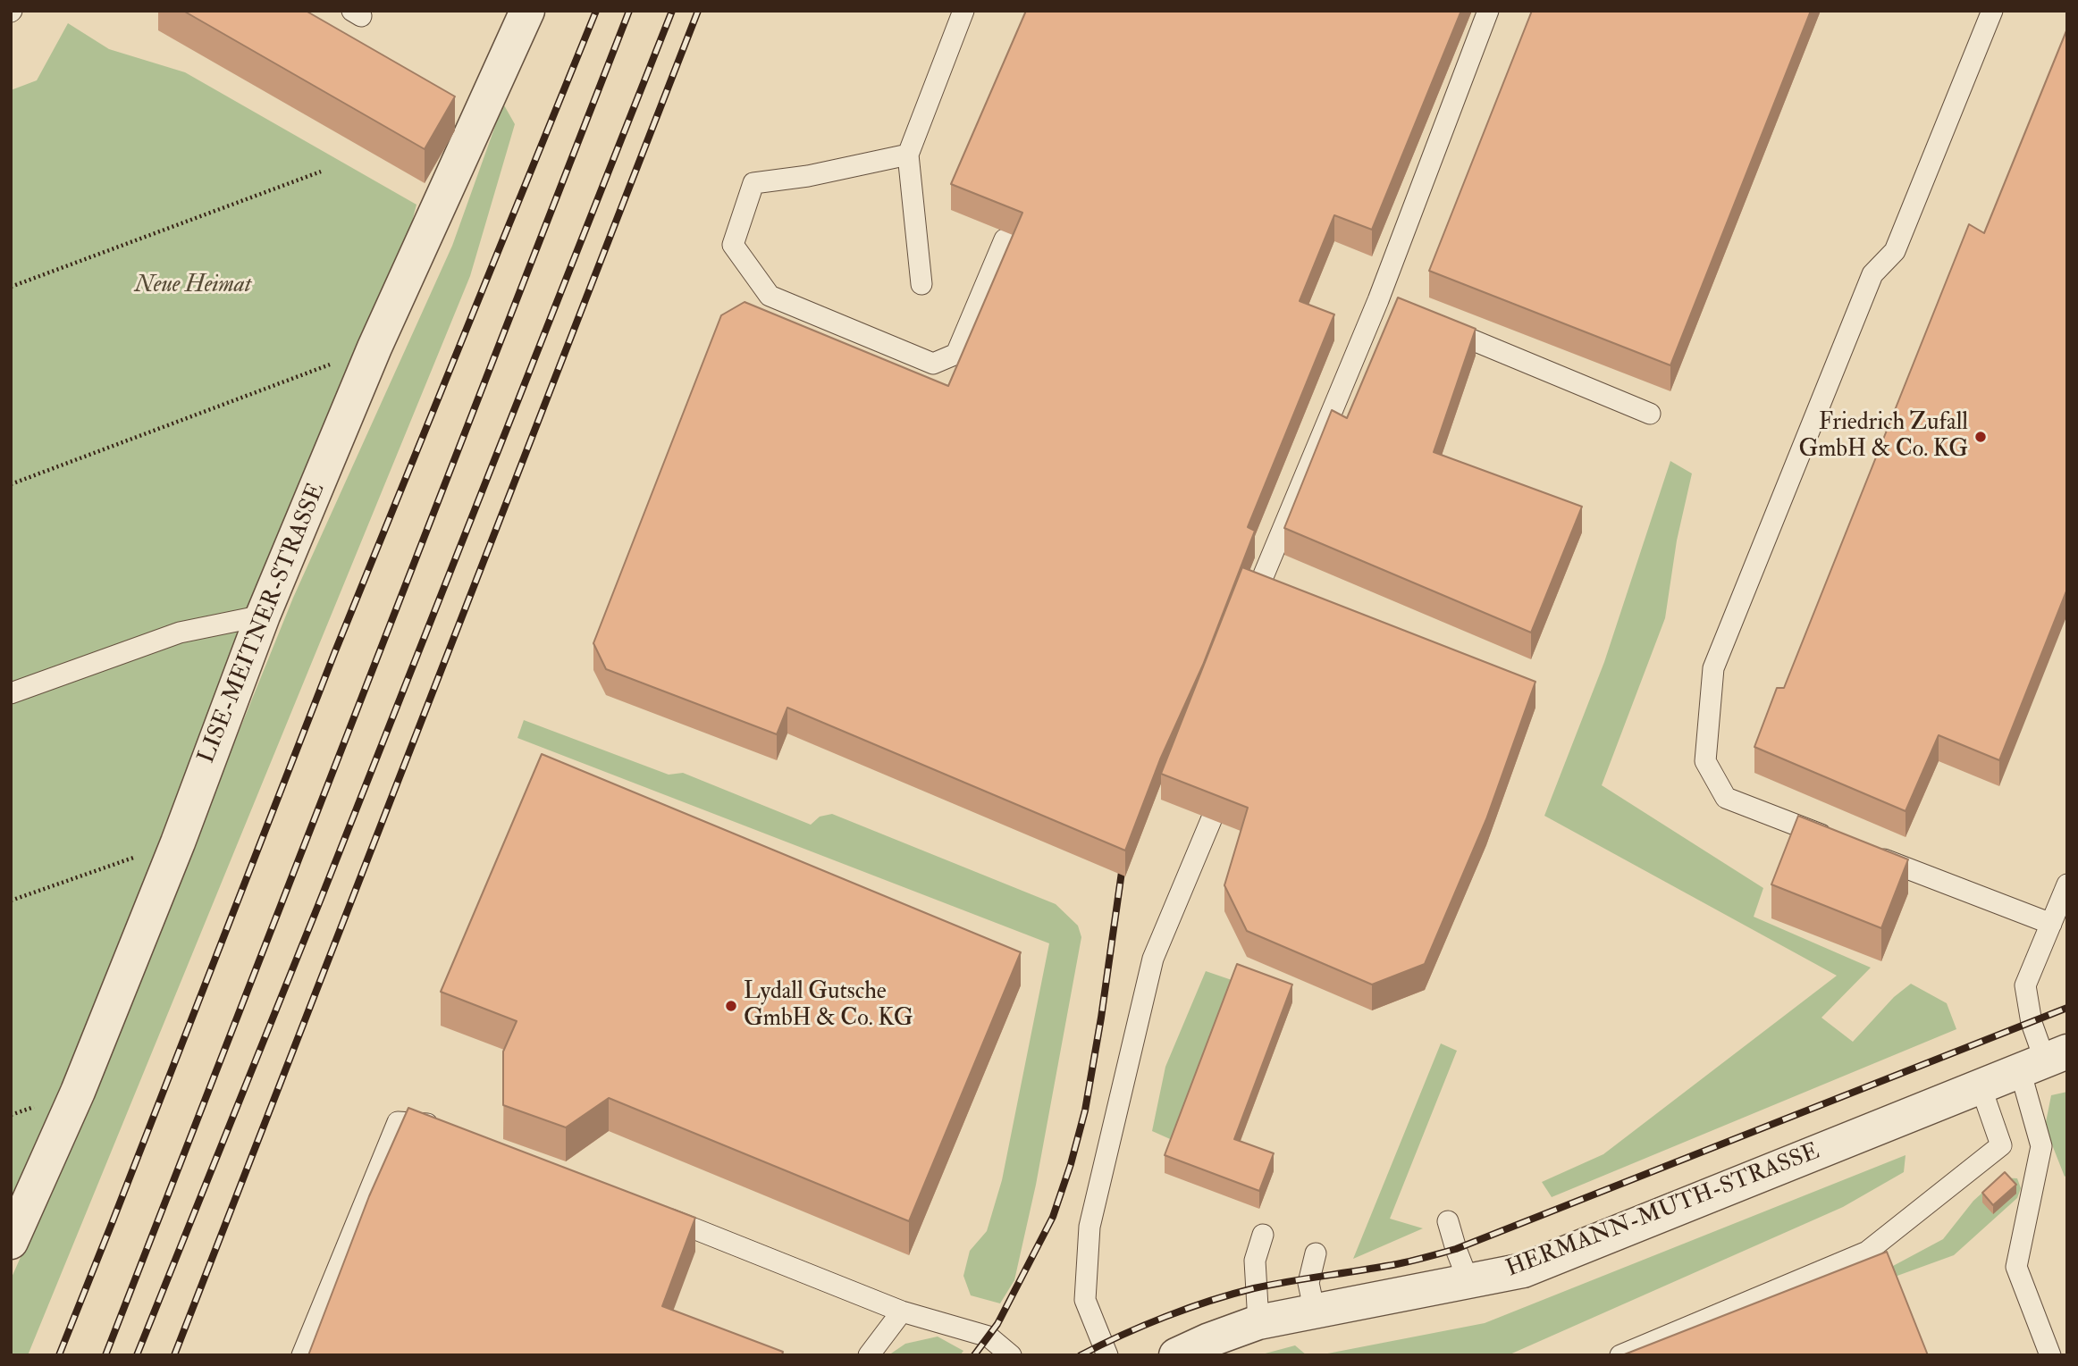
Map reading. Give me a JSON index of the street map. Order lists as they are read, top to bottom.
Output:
{
  "streets": {
    "street": ["LISE-MEITNER-STRASSE", "HERMANN-MUTH-STRASSE"]
  },
  "parks": ["Neue Heimat"],
  "places": ["Friedrich Zufall GmbH & Co. KG", "Lydall Gutsche GmbH & Co. KG"]
}
